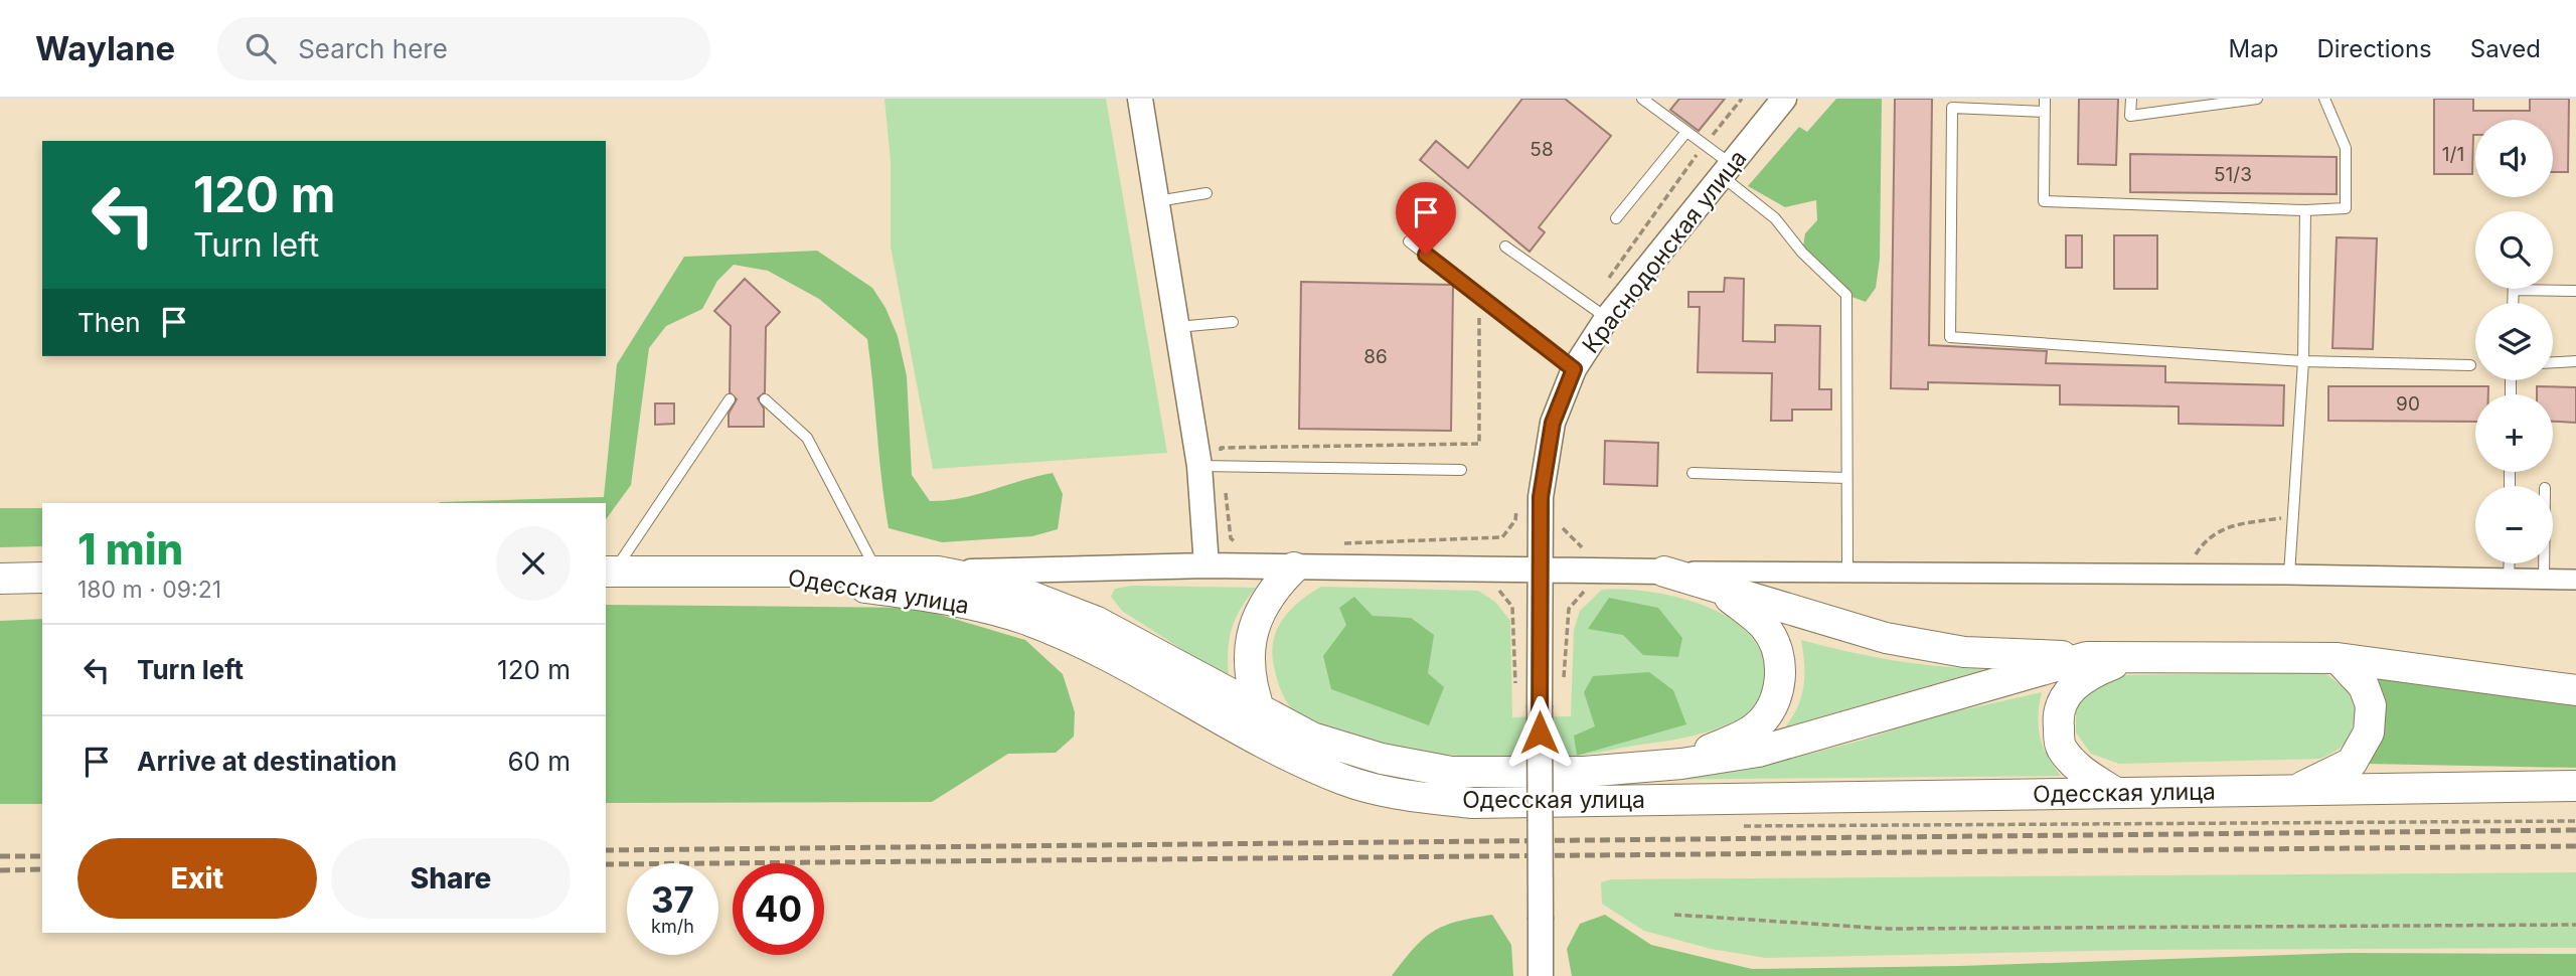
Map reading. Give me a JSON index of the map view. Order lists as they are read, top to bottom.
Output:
{
  "streets": {
    "main road": ["Одесская улица"],
    "street": ["Краснодонская улица"]
  },
  "crossings": [
    ["Краснодонская улица", "Одесская улица"]
  ],
  "house_numbers": [
    "58",
    "1/1",
    "51/3",
    "86",
    "90"
  ],
  "page": {
    "header": "Waylane",
    "search": "Search here",
    "nav": ["Map", "Directions", "Saved"],
    "map_buttons": ["+", "−"],
    "turn": ["120 m", "Turn left"],
    "then": "Then",
    "heading": ["1 min", "180 m · 09:21"],
    "list": [
      {
        "name": "Turn left",
        "value": "120 m"
      },
      {
        "name": "Arrive at destination",
        "value": "60 m"
      }
    ],
    "buttons": ["Exit", "Share"],
    "speed": "37 km/h",
    "limit": "40"
  }
}
